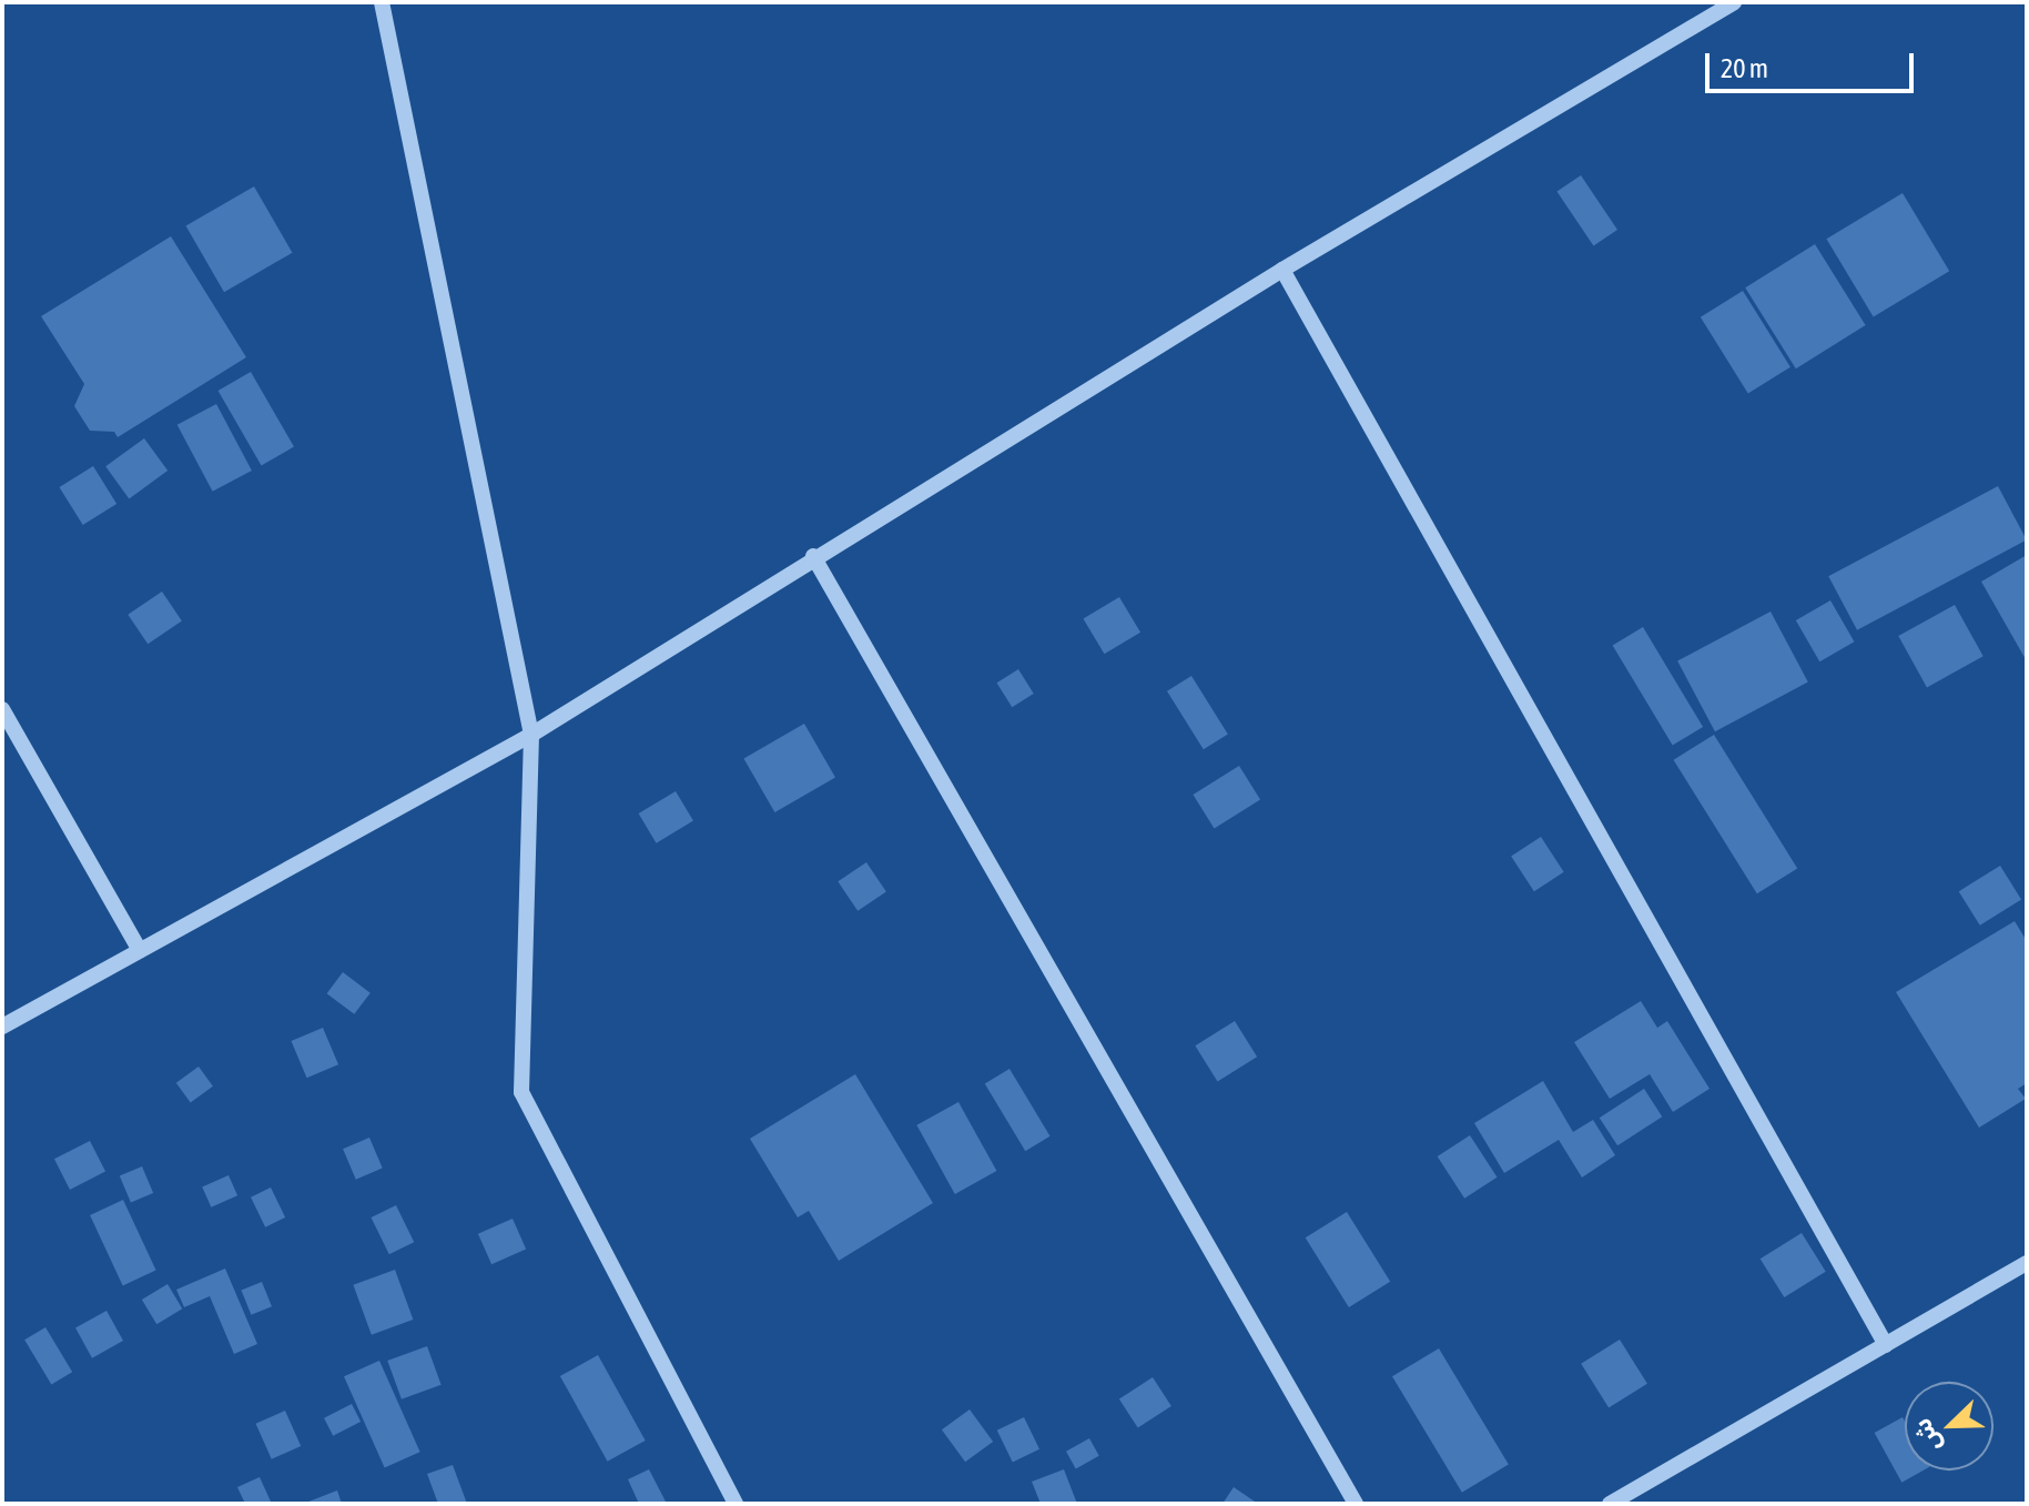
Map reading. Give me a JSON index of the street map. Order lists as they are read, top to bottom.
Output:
{
  "scale_bar": "20 m",
  "north": "bottom left"
}
